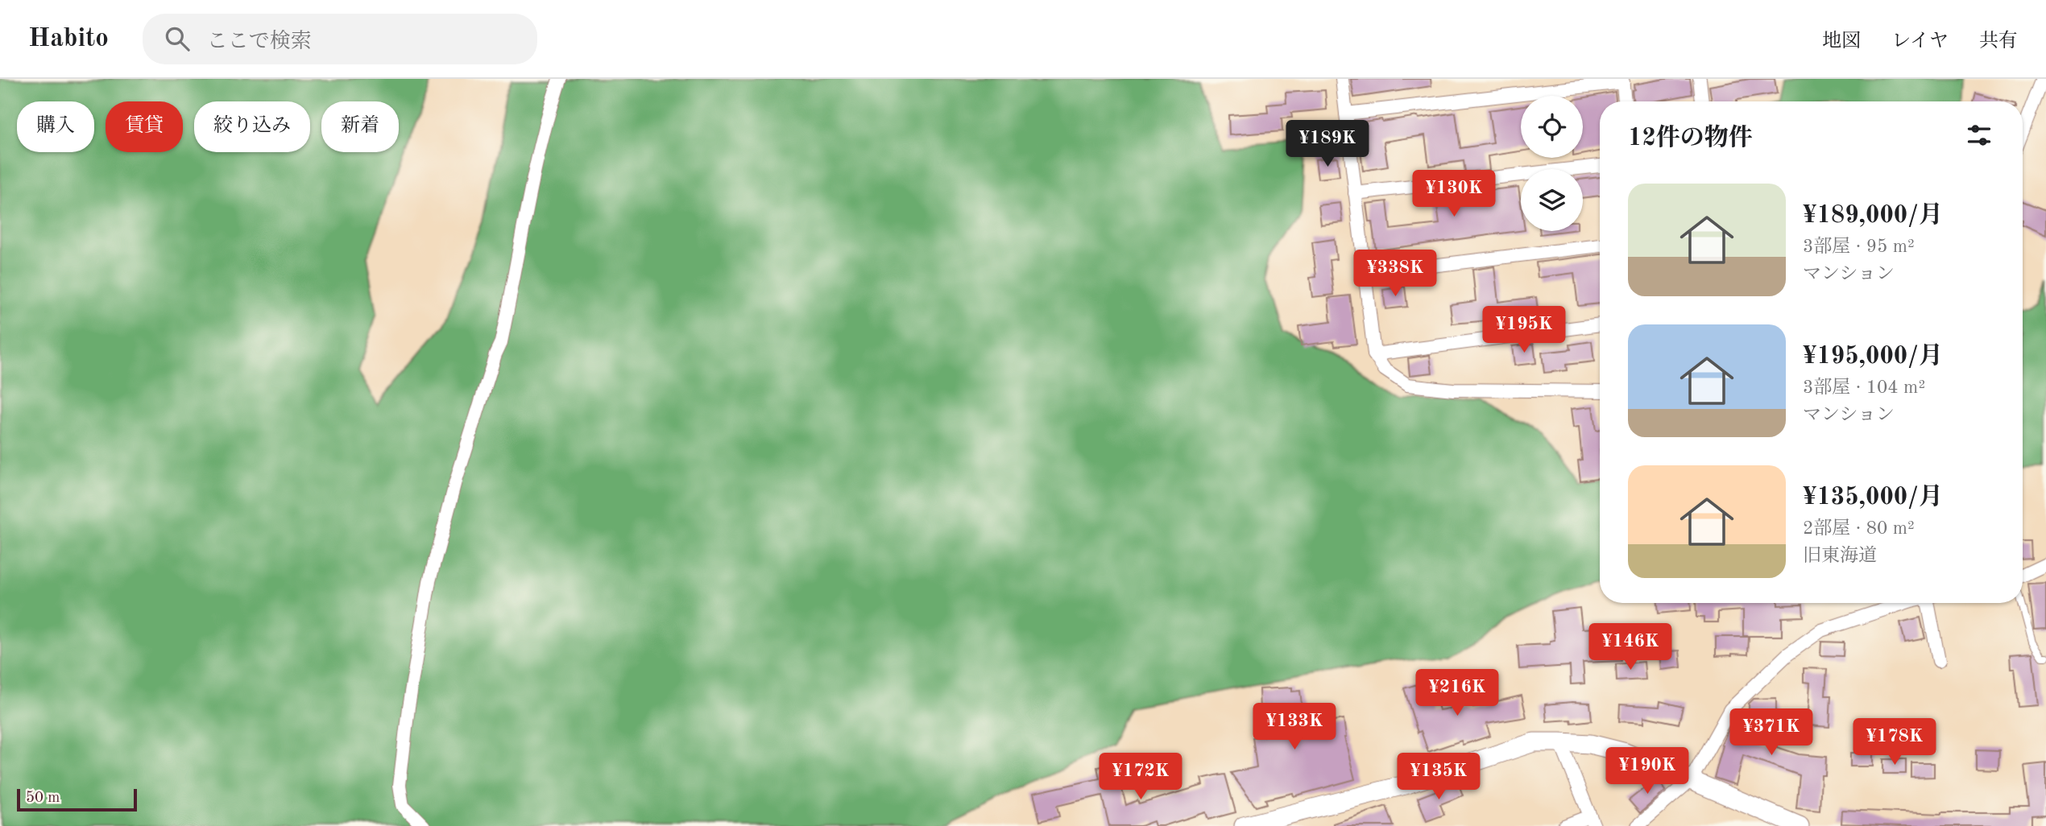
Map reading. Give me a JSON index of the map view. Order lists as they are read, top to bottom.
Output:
{
  "scale_bar": "50 m",
  "page": {
    "header": "Habito",
    "search": "ここで検索",
    "nav": ["地図", "レイヤ", "共有"],
    "chip": [
      "購入",
      "賃貸",
      "絞り込み",
      "新着"
    ],
    "heading": "12件の物件",
    "price": [
      "¥189K",
      "¥130K",
      "¥338K",
      "¥195K",
      "¥146K",
      "¥216K",
      "¥133K",
      "¥371K",
      "¥178K",
      "¥190K",
      "¥172K",
      "¥135K"
    ],
    "list": [
      {
        "name": "¥189,000/月",
        "note": "3部屋 · 95 m² · マンション"
      },
      {
        "name": "¥195,000/月",
        "note": "3部屋 · 104 m² · マンション"
      },
      {
        "name": "¥135,000/月",
        "note": "2部屋 · 80 m² · 旧東海道"
      }
    ],
    "scale": "50 m"
  }
}
